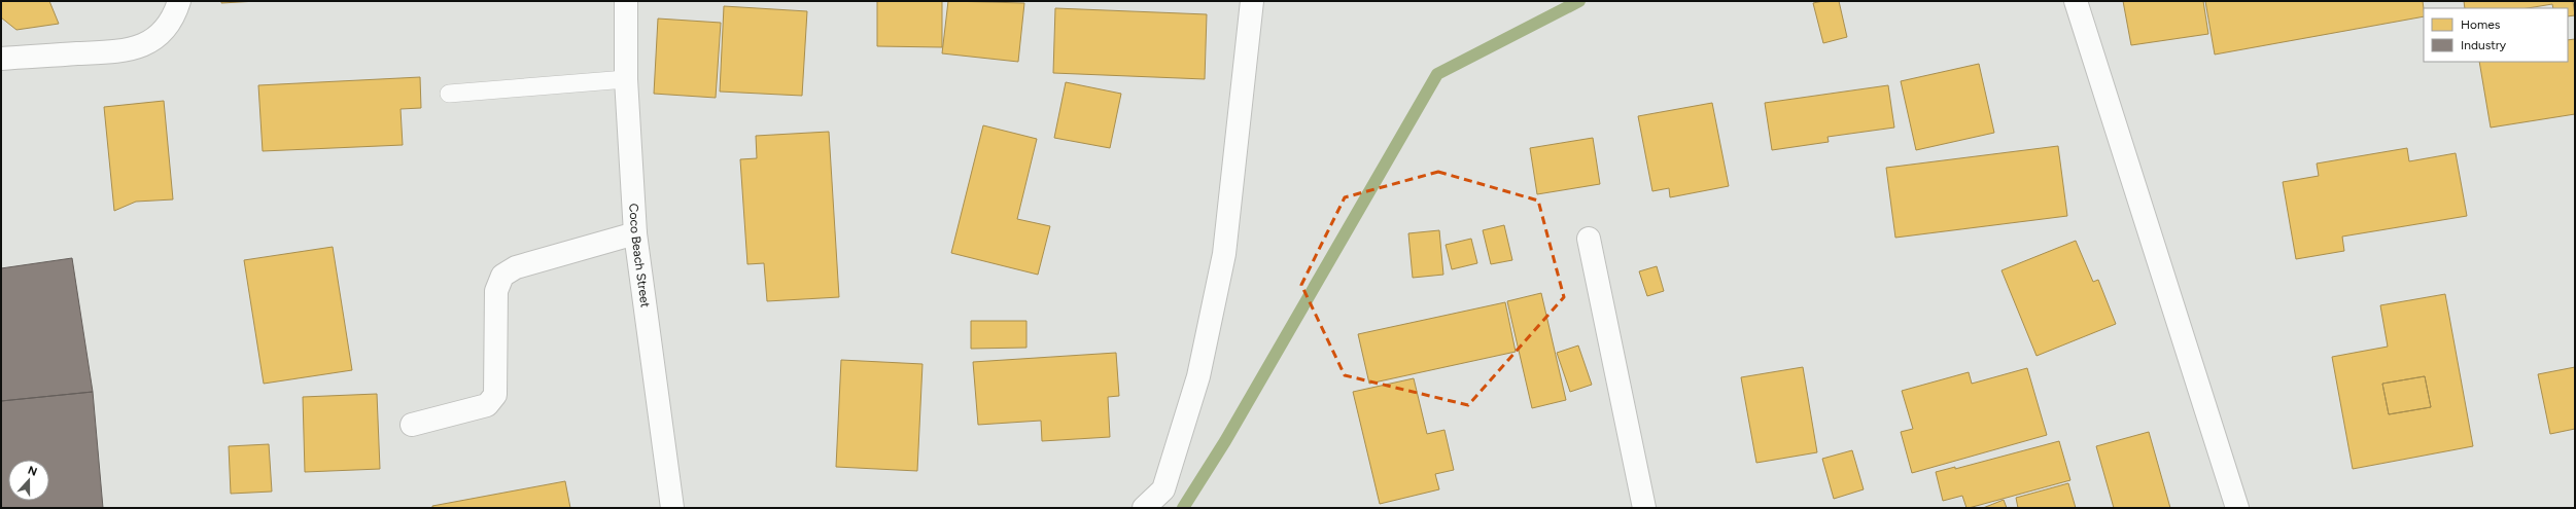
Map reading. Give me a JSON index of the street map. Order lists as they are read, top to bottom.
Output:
{
  "streets": {
    "street": ["Coco Beach Street"]
  },
  "legend": ["Homes", "Industry"],
  "north": "top"
}
